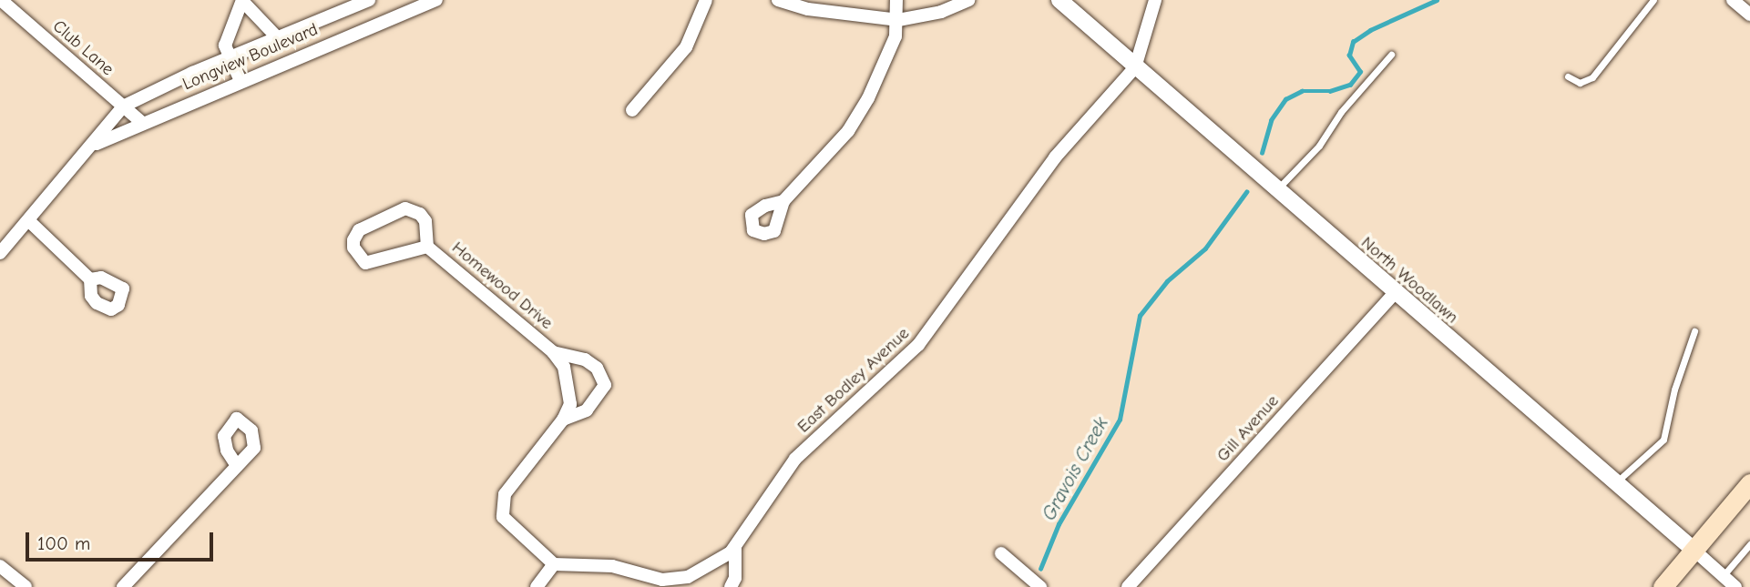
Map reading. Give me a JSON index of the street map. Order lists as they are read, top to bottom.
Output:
{
  "streets": {
    "street": [
      "Club Lane",
      "Longview Boulevard",
      "North Woodlawn",
      "Homewood Drive",
      "East Bodley Avenue",
      "Gill Avenue"
    ]
  },
  "crossings": [
    ["Club Lane", "Longview Boulevard"],
    ["North Woodlawn", "East Bodley Avenue"],
    ["North Woodlawn", "Gill Avenue"],
    ["Homewood Drive", "East Bodley Avenue"]
  ],
  "water": ["Gravois Creek"],
  "scale_bar": "100 m"
}
